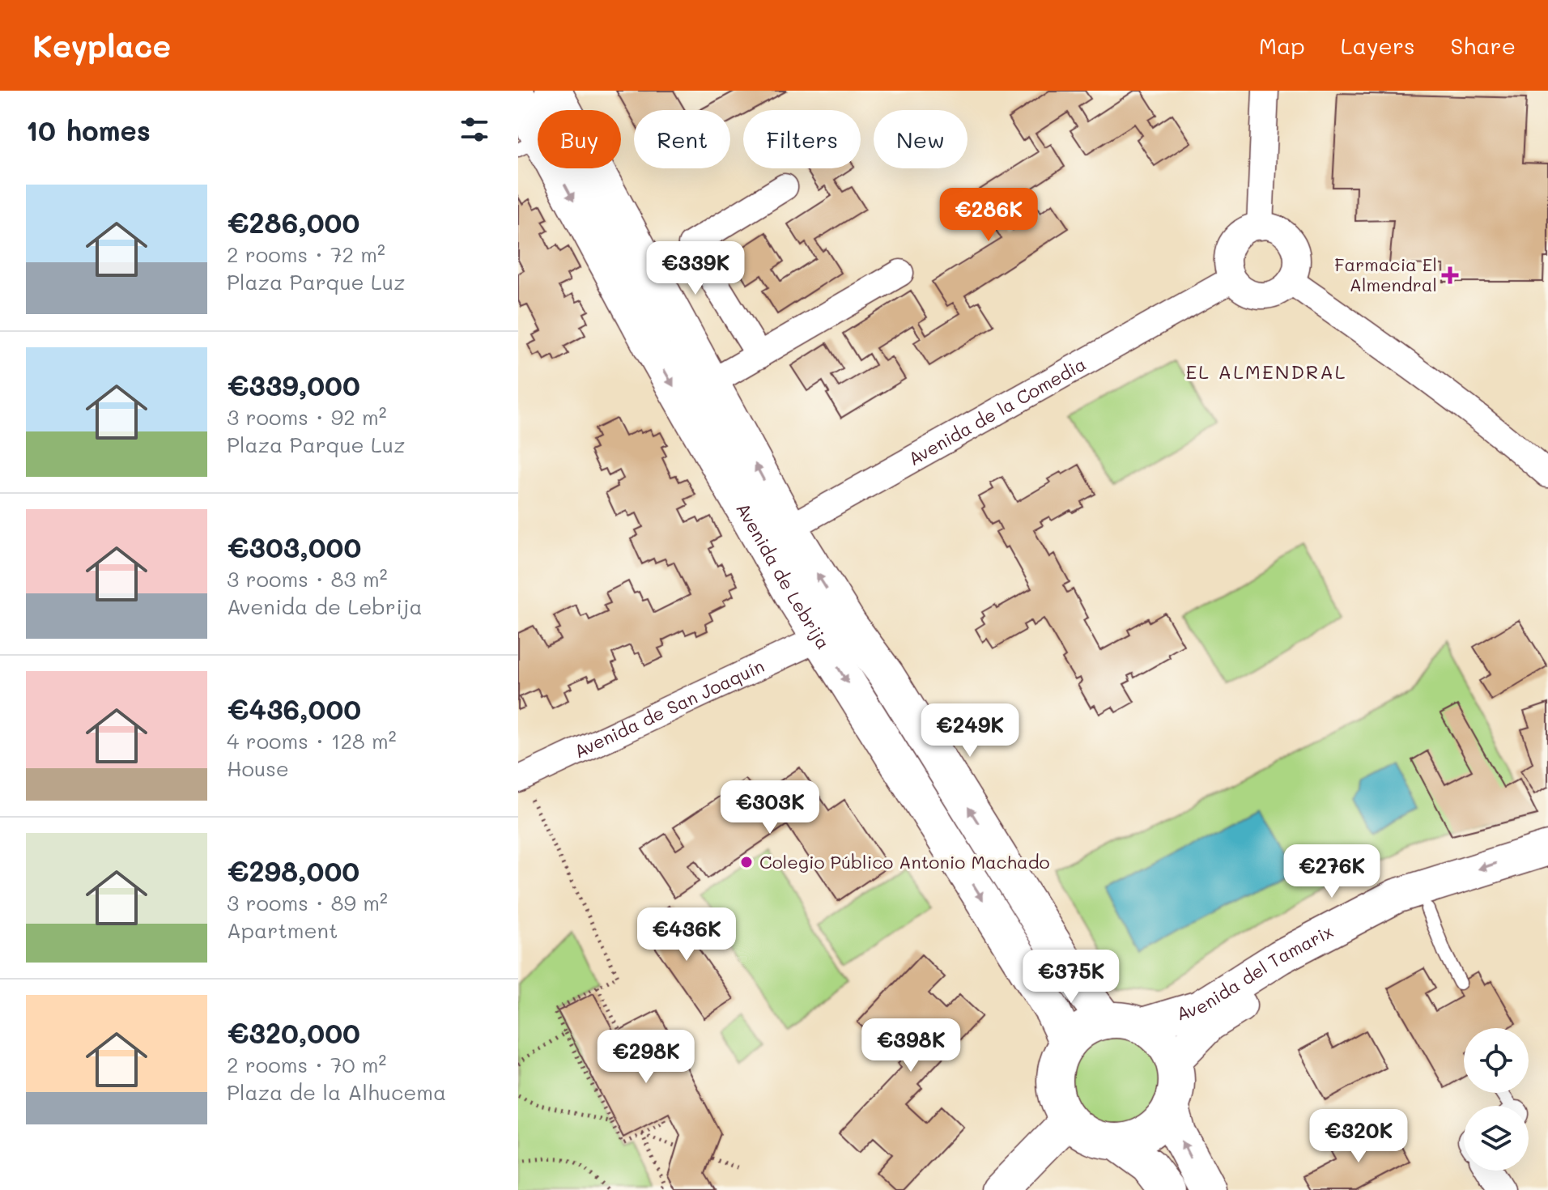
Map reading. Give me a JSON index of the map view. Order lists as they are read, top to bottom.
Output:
{
  "streets": {
    "main road": ["Avenida de Lebrija"],
    "street": ["Avenida de la Comedia", "Avenida de San Joaquín", "Avenida del Tamarix"]
  },
  "crossings": [
    ["Avenida de la Comedia", "Avenida de Lebrija"],
    ["Avenida de Lebrija", "Avenida de San Joaquín"],
    ["Avenida de Lebrija", "Avenida del Tamarix"]
  ],
  "districts": ["EL ALMENDRAL"],
  "places": {
    "health": ["Farmacia El Almendral"],
    "other": ["Colegio Público Antonio Machado"]
  },
  "page": {
    "header": "Keyplace",
    "nav": ["Map", "Layers", "Share"],
    "heading": "10 homes",
    "chip": [
      "Buy",
      "Rent",
      "Filters",
      "New"
    ],
    "list": [
      {
        "name": "€286,000",
        "note": "2 rooms · 72 m² · Plaza Parque Luz"
      },
      {
        "name": "€339,000",
        "note": "3 rooms · 92 m² · Plaza Parque Luz"
      },
      {
        "name": "€303,000",
        "note": "3 rooms · 83 m² · Avenida de Lebrija"
      },
      {
        "name": "€436,000",
        "note": "4 rooms · 128 m² · House"
      },
      {
        "name": "€298,000",
        "note": "3 rooms · 89 m² · Apartment"
      },
      {
        "name": "€320,000",
        "note": "2 rooms · 70 m² · Plaza de la Alhucema"
      }
    ],
    "price": [
      "€286K",
      "€339K",
      "€249K",
      "€303K",
      "€276K",
      "€436K",
      "€375K",
      "€398K",
      "€298K",
      "€320K"
    ]
  }
}
